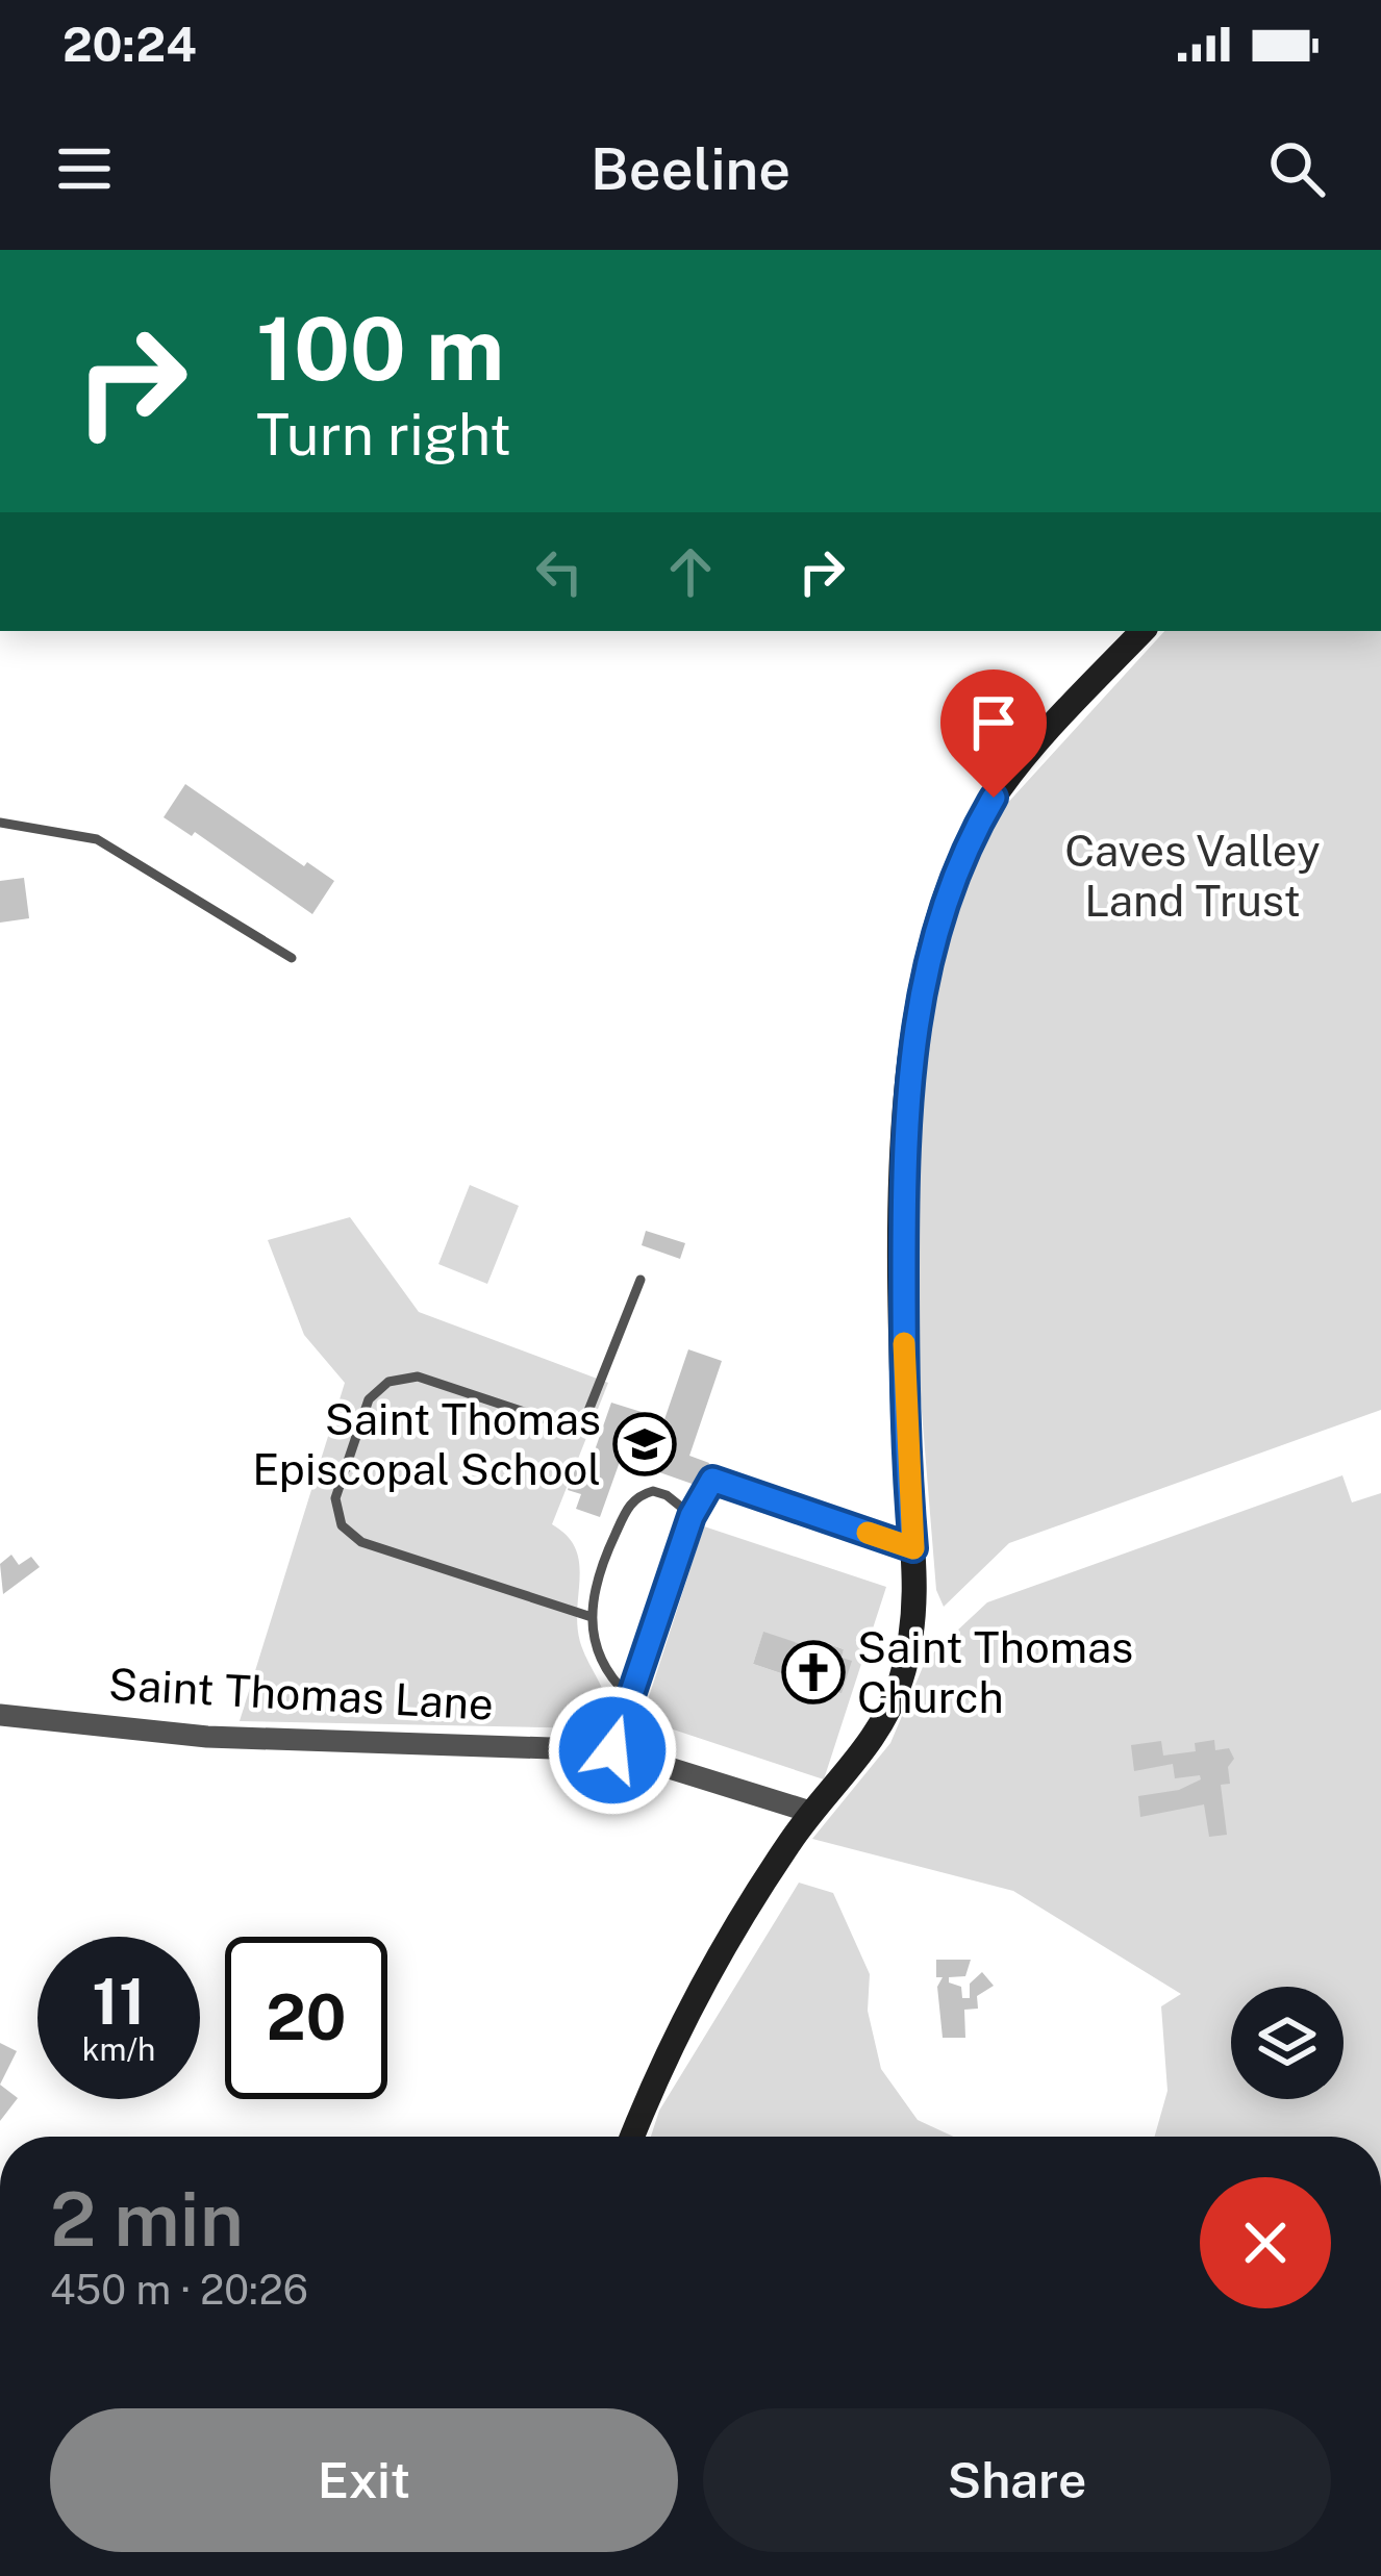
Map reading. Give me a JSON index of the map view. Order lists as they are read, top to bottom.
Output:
{
  "streets": {
    "street": ["Saint Thomas Lane"]
  },
  "parks": ["Caves Valley Land Trust"],
  "places": {
    "school or university": ["Saint Thomas Episcopal School"],
    "church": ["Saint Thomas Church"]
  },
  "page": {
    "status": "20:24",
    "header": "Beeline",
    "turn": ["100 m", "Turn right"],
    "speed": "11 km/h",
    "limit": "20",
    "heading": ["2 min", "450 m · 20:26"],
    "buttons": ["Exit", "Share"]
  }
}
